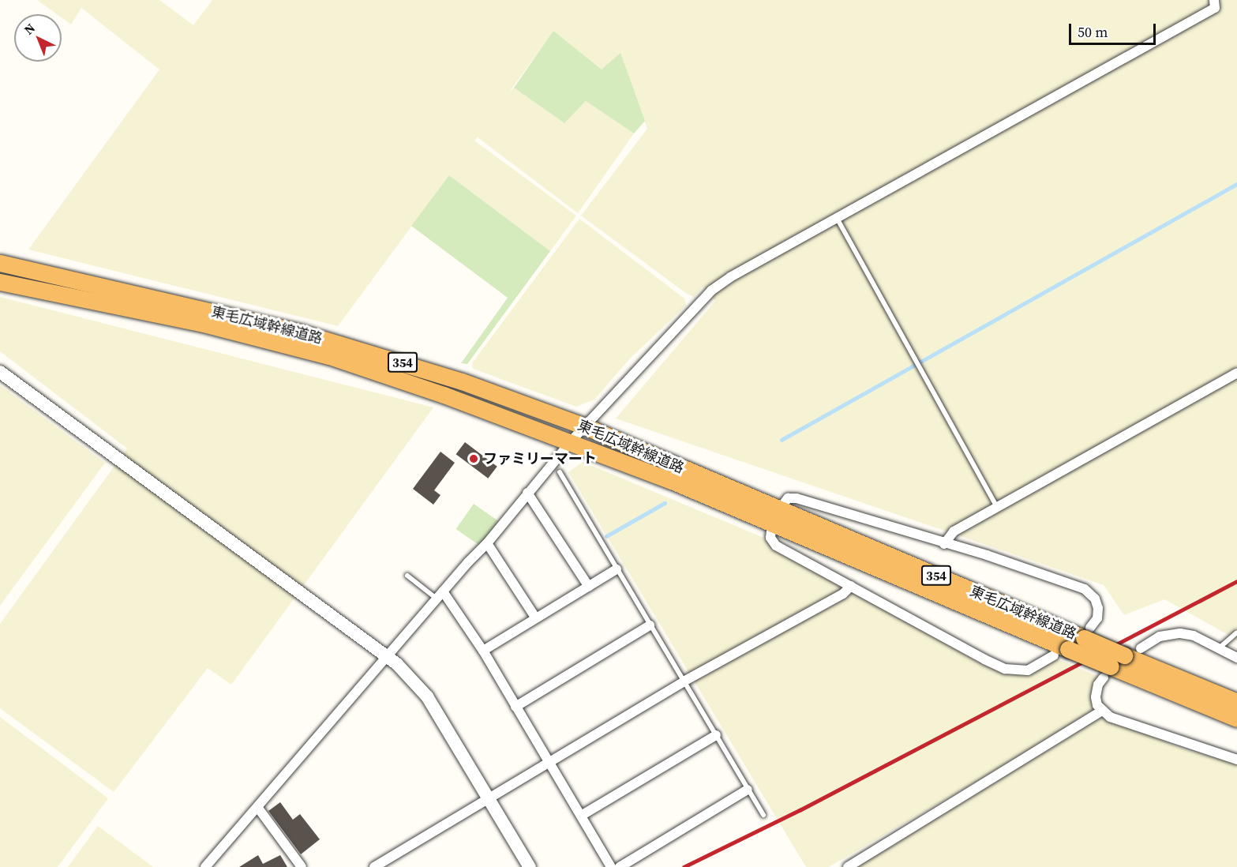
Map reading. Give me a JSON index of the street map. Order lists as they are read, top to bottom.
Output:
{
  "streets": {
    "highway": ["東毛広域幹線道路", "354"]
  },
  "places": ["ファミリーマート"],
  "scale_bar": "50 m",
  "north": "top left"
}
